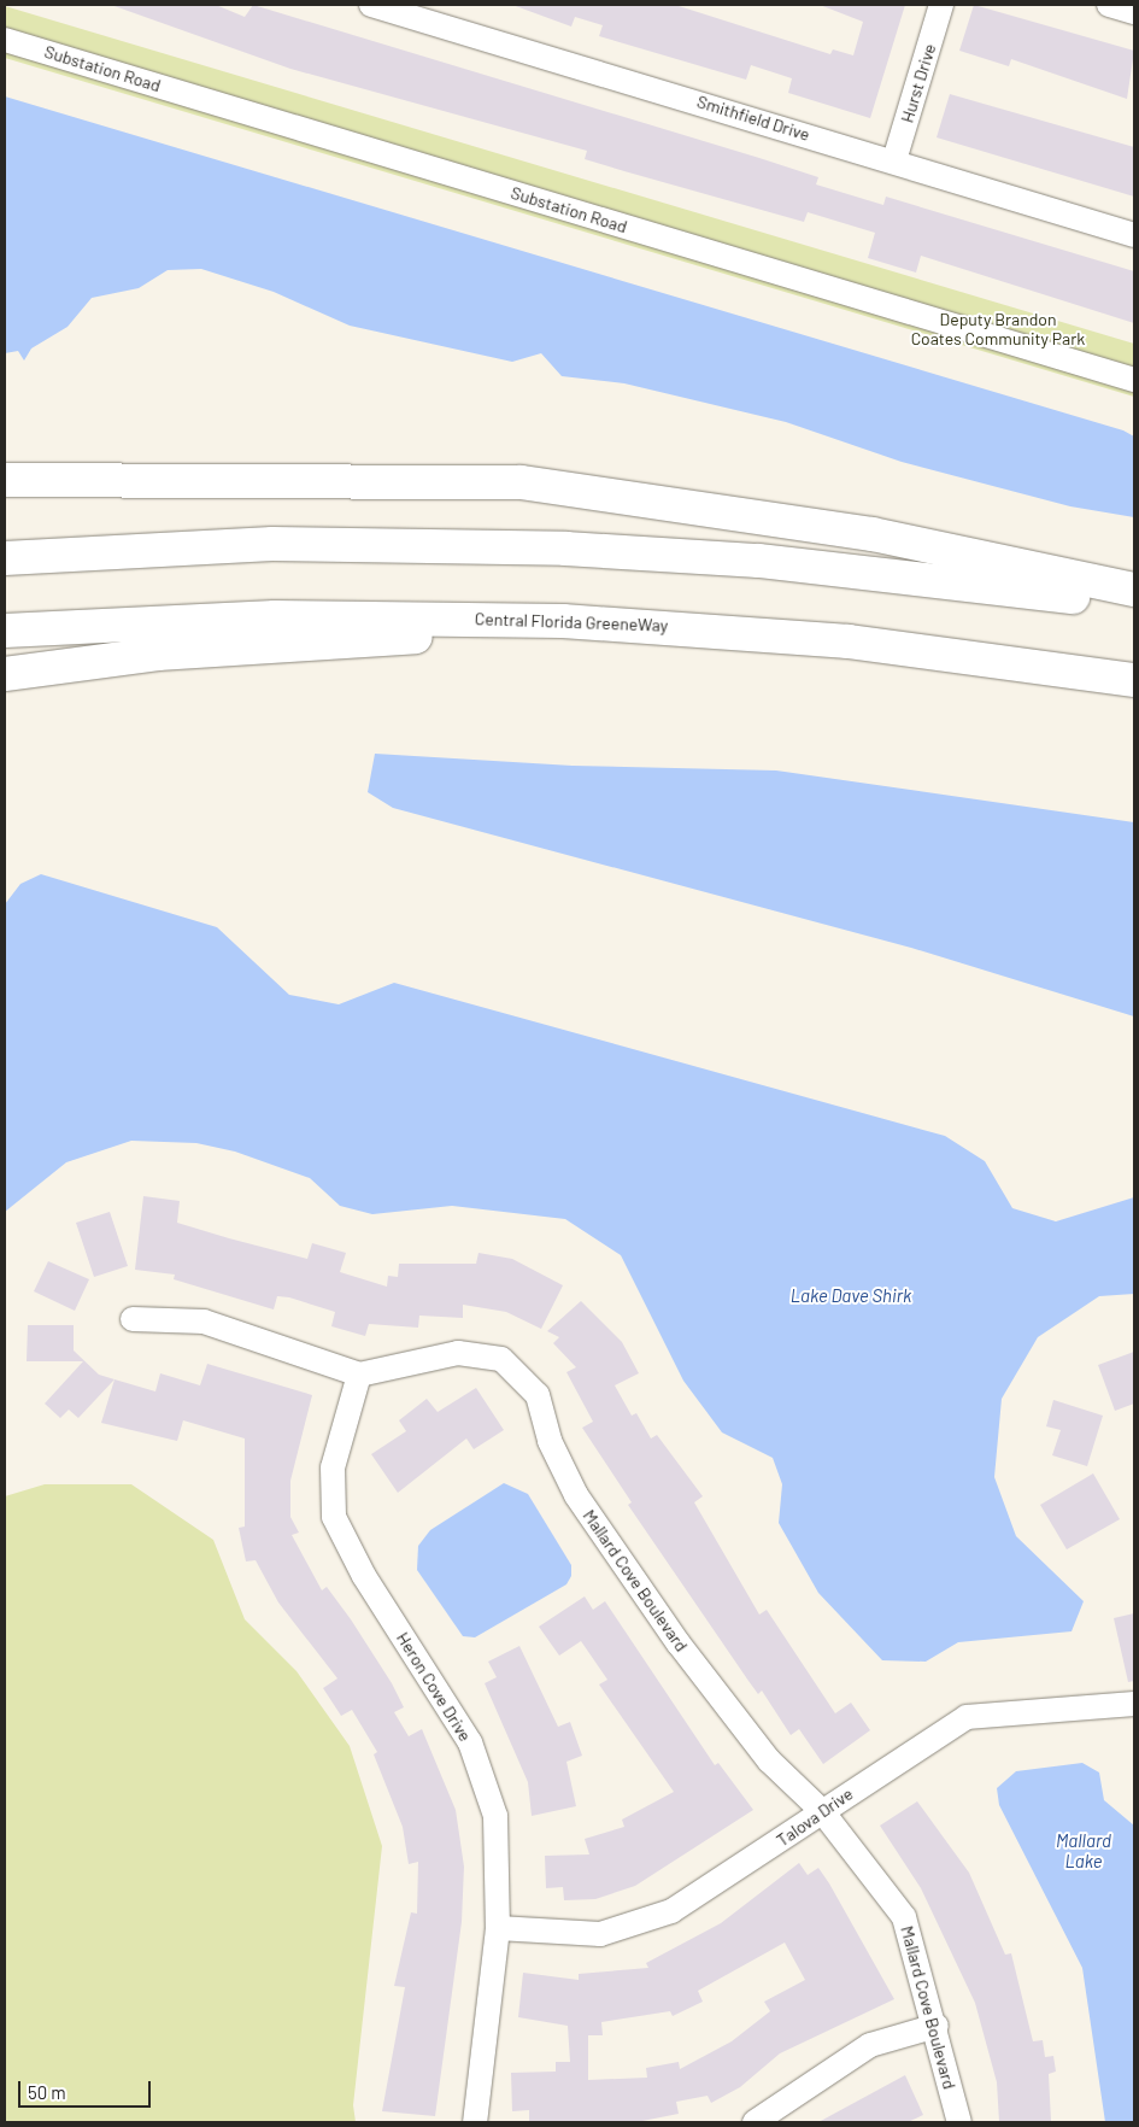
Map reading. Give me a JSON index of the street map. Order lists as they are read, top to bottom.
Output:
{
  "streets": {
    "highway": ["Central Florida GreeneWay"],
    "street": [
      "Substation Road",
      "Hurst Drive",
      "Smithfield Drive",
      "Mallard Cove Boulevard",
      "Heron Cove Drive",
      "Talova Drive"
    ]
  },
  "crossings": [
    ["Hurst Drive", "Smithfield Drive"],
    ["Mallard Cove Boulevard", "Heron Cove Drive"],
    ["Mallard Cove Boulevard", "Talova Drive"],
    ["Heron Cove Drive", "Talova Drive"]
  ],
  "water": ["Lake Dave Shirk", "Mallard Lake"],
  "parks": ["Deputy Brandon Coates Community Park"],
  "scale_bar": "50 m"
}
